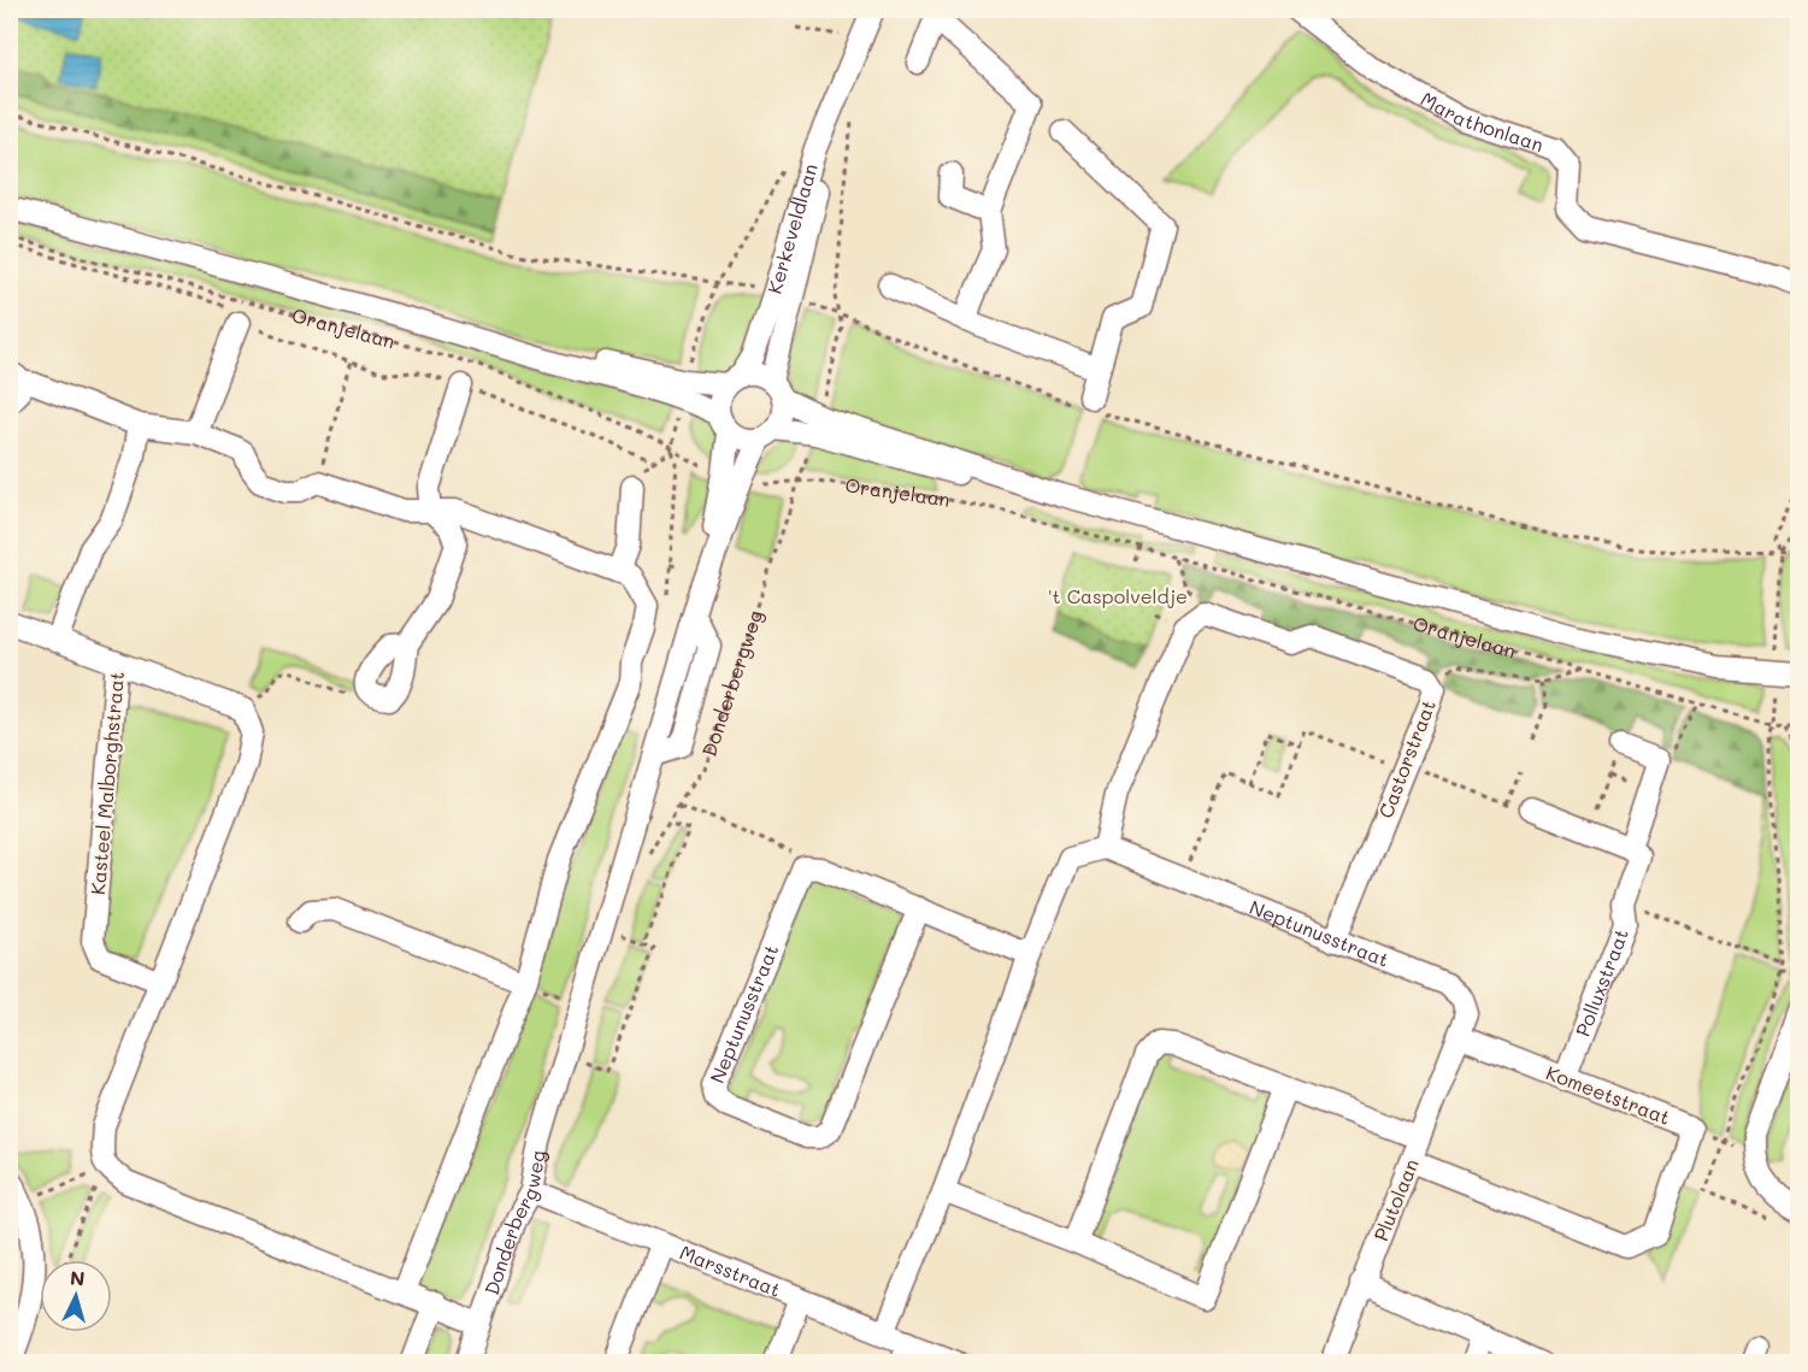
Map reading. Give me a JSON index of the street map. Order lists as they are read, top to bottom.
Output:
{
  "streets": {
    "street": [
      "Marathonlaan",
      "Kerkeveldlaan",
      "Oranjelaan",
      "Donderbergweg",
      "Castorstraat",
      "Kasteel Malborghstraat",
      "Neptunusstraat",
      "Polluxstraat",
      "Komeetstraat",
      "Plutolaan",
      "Marsstraat"
    ]
  },
  "crossings": [
    ["Kerkeveldlaan", "Oranjelaan"],
    ["Kerkeveldlaan", "Donderbergweg"],
    ["Oranjelaan", "Donderbergweg"],
    ["Donderbergweg", "Marsstraat"],
    ["Castorstraat", "Neptunusstraat"],
    ["Neptunusstraat", "Komeetstraat"],
    ["Neptunusstraat", "Plutolaan"],
    ["Polluxstraat", "Komeetstraat"],
    ["Komeetstraat", "Plutolaan"]
  ],
  "parks": ["'t Caspolveldje"],
  "north": "top"
}
